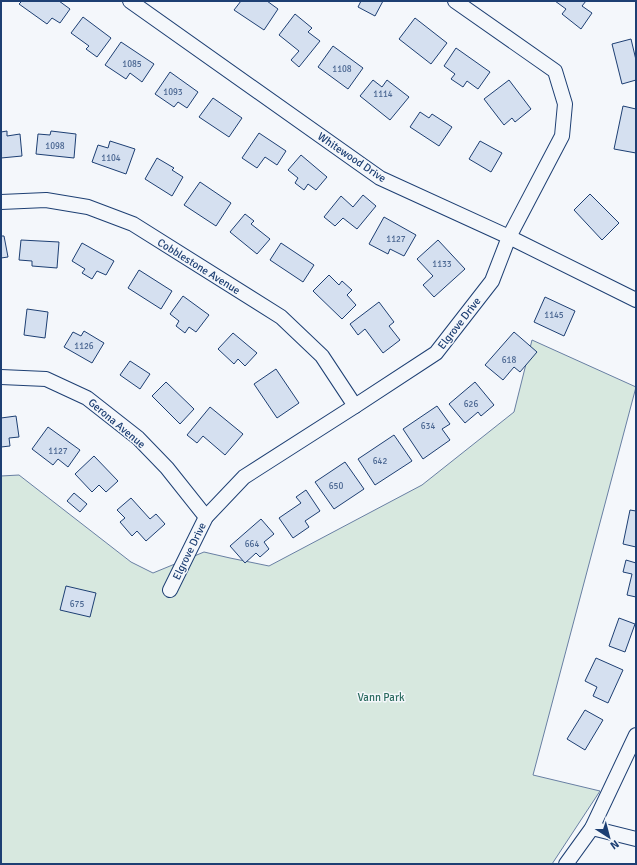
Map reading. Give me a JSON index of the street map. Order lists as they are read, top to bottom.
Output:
{
  "streets": {
    "street": [
      "Whitewood Drive",
      "Cobblestone Avenue",
      "Elgrove Drive",
      "Gerona Avenue"
    ]
  },
  "crossings": [
    ["Whitewood Drive", "Elgrove Drive"],
    ["Cobblestone Avenue", "Elgrove Drive"],
    ["Elgrove Drive", "Gerona Avenue"]
  ],
  "parks": ["Vann Park"],
  "house_numbers": [
    "1085",
    "1108",
    "1093",
    "1114",
    "1098",
    "1104",
    "1127",
    "1133",
    "1145",
    "1126",
    "618",
    "626",
    "634",
    "1127",
    "642",
    "650",
    "664",
    "675"
  ],
  "north": "bottom right"
}
